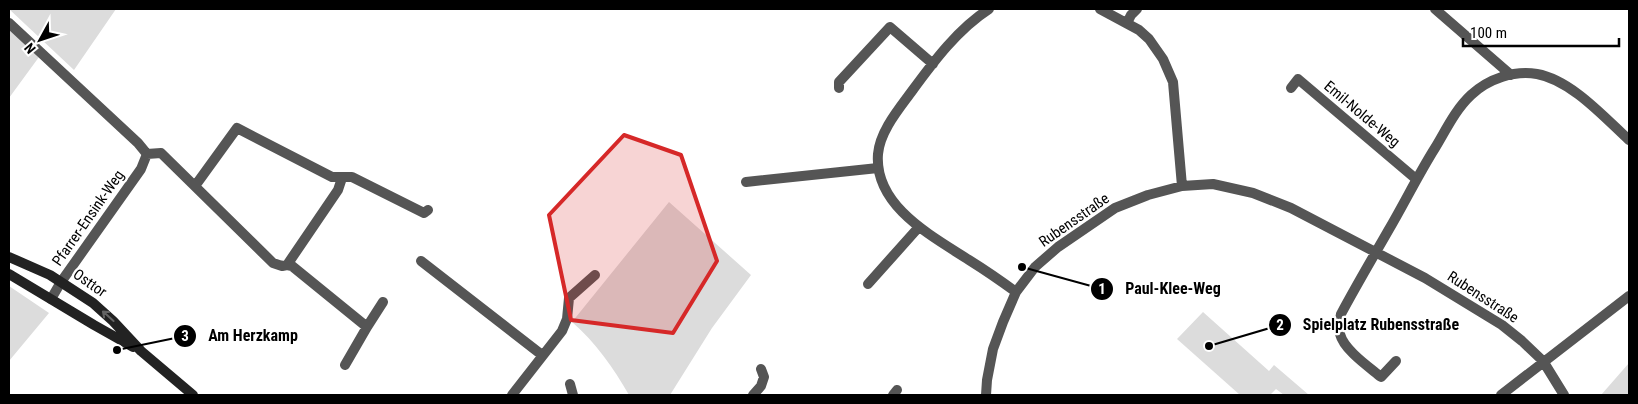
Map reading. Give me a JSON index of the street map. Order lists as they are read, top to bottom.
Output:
{
  "streets": {
    "main road": ["Osttor"],
    "street": ["Emil-Nolde-Weg", "Pfarrer-Ensink-Weg", "Rubensstraße"]
  },
  "crossings": [
    ["Pfarrer-Ensink-Weg", "Osttor"]
  ],
  "places": ["Paul-Klee-Weg", "Spielplatz Rubensstraße", "Am Herzkamp"],
  "scale_bar": "100 m",
  "north": "bottom left"
}
